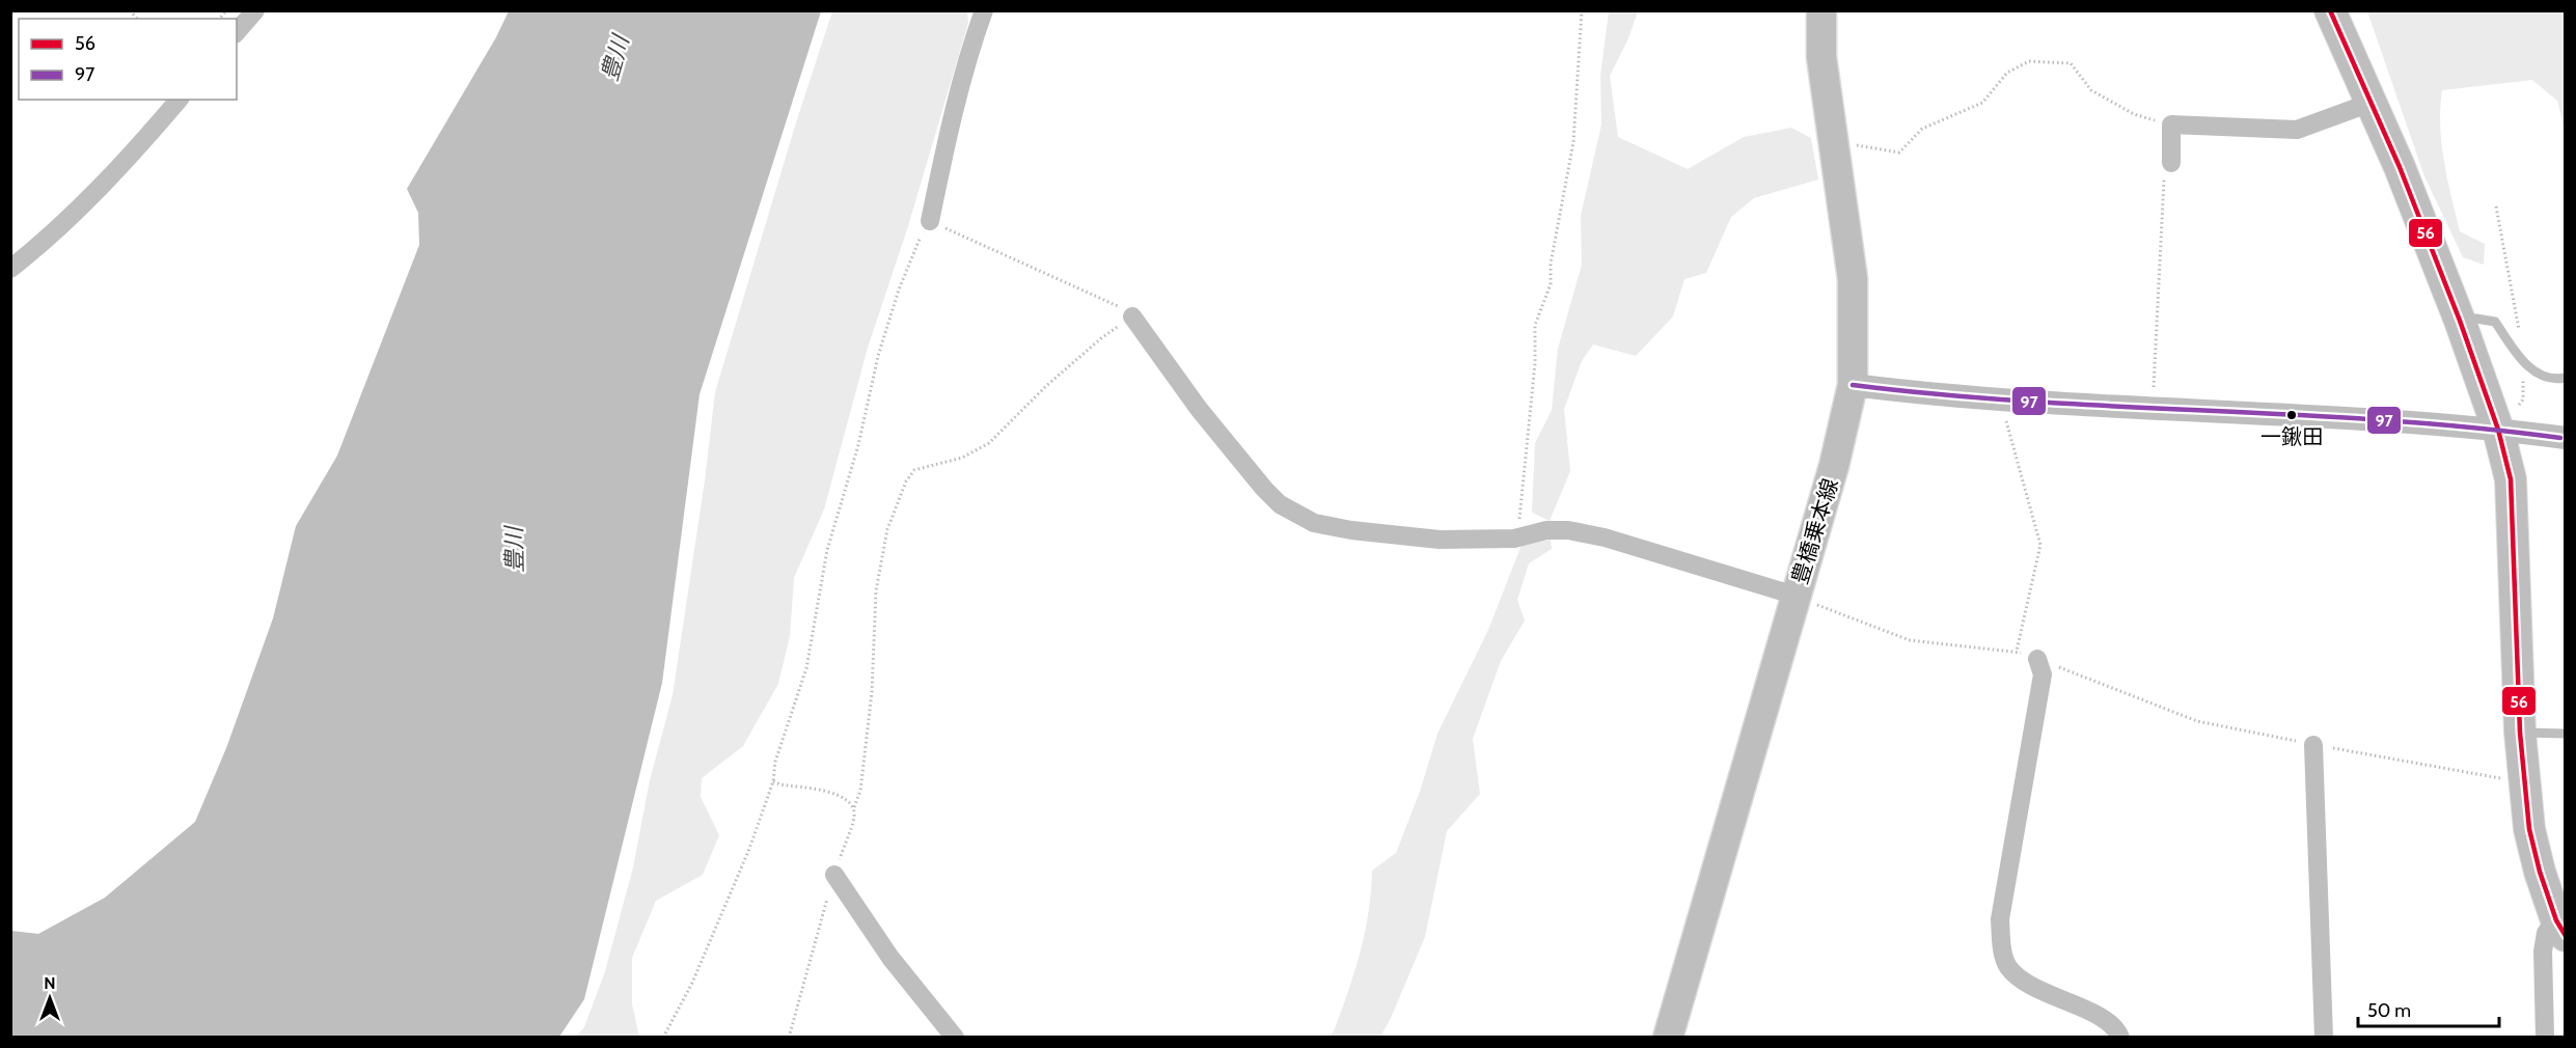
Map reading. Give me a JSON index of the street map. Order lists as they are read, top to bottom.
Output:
{
  "streets": {
    "main road": ["豊橋乗本線"]
  },
  "water": ["豊川"],
  "places": ["一鍬田"],
  "lines": ["transit line 56", "transit line 97"],
  "legend": ["56", "97"],
  "scale_bar": "50 m",
  "north": "top"
}
